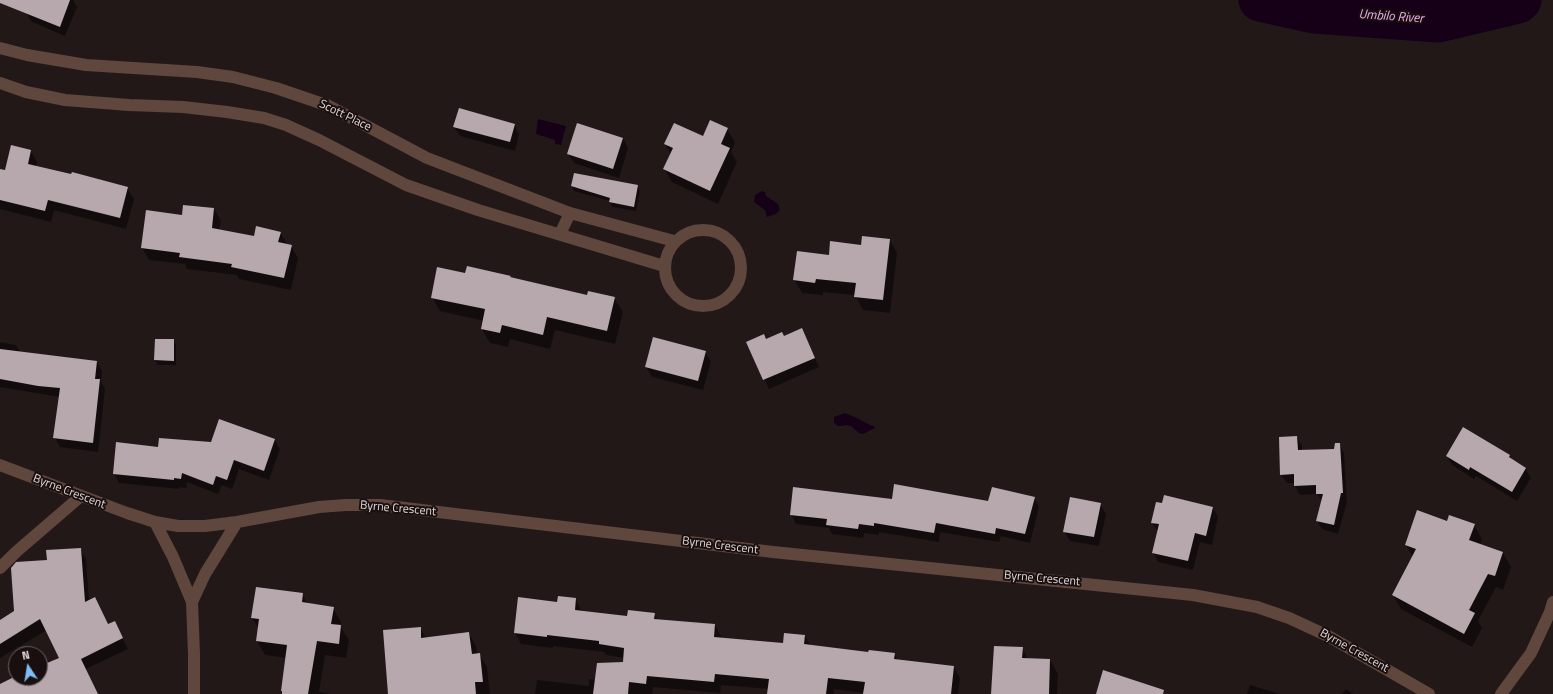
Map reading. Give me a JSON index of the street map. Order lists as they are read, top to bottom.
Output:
{
  "streets": {
    "street": ["Scott Place", "Byrne Crescent"]
  },
  "water": ["Umbilo River"],
  "north": "top"
}
